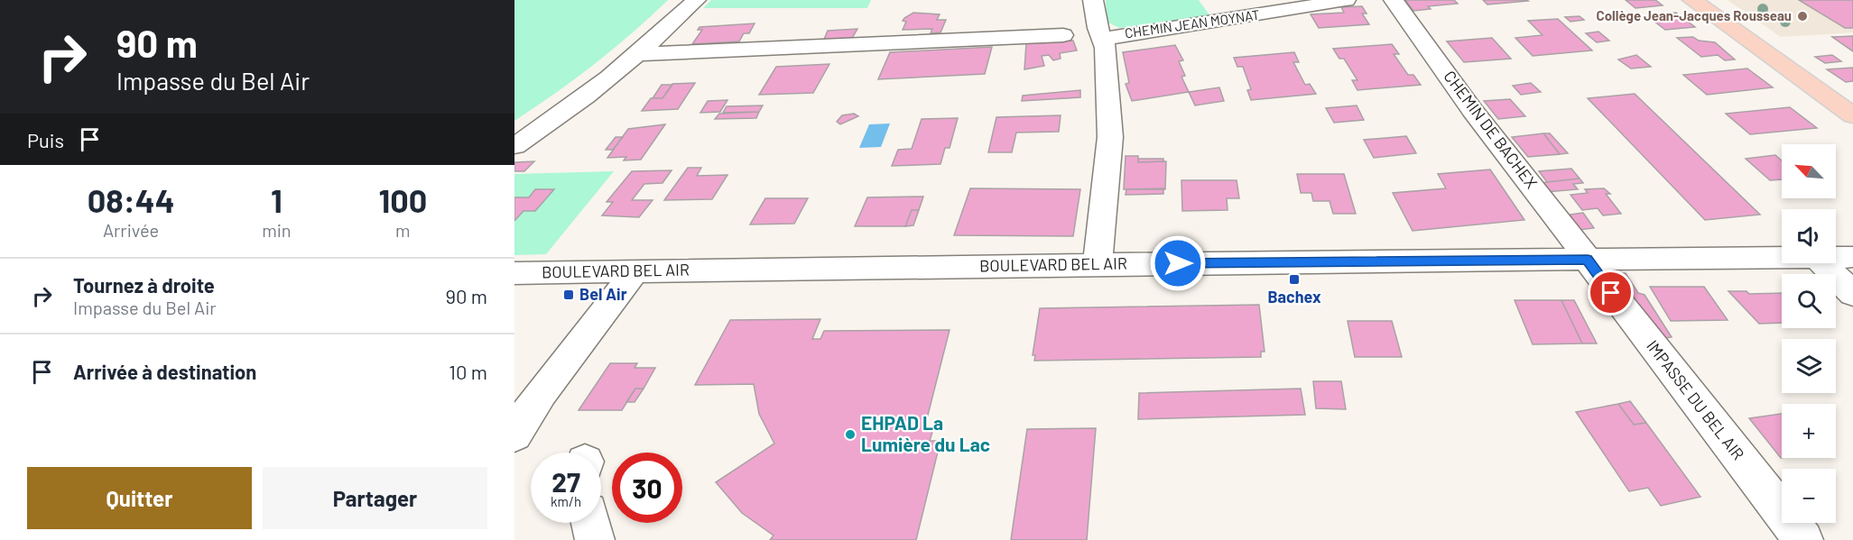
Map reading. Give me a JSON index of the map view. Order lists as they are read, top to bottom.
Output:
{
  "streets": {
    "street": [
      "CHEMIN JEAN MOYNAT",
      "CHEMIN DE BACHEX",
      "BOULEVARD BEL AIR",
      "IMPASSE DU BEL AIR"
    ]
  },
  "crossings": [
    ["CHEMIN JEAN MOYNAT", "BOULEVARD BEL AIR"],
    ["CHEMIN DE BACHEX", "BOULEVARD BEL AIR"],
    ["CHEMIN DE BACHEX", "IMPASSE DU BEL AIR"],
    ["BOULEVARD BEL AIR", "IMPASSE DU BEL AIR"]
  ],
  "places": {
    "other": ["Collège Jean-Jacques Rousseau", "EHPAD La Lumière du Lac"],
    "transit": ["Bachex", "Bel Air"]
  },
  "north": "top left",
  "page": {
    "turn": ["90 m", "Impasse du Bel Air"],
    "then": "Puis",
    "map_buttons": ["+", "−"],
    "eta": [
      "08:44",
      "Arrivée",
      "1",
      "min",
      "100",
      "m"
    ],
    "list": [
      {
        "name": "Tournez à droite",
        "note": "Impasse du Bel Air",
        "value": "90 m"
      },
      {
        "name": "Arrivée à destination",
        "value": "10 m"
      }
    ],
    "speed": "27 km/h",
    "limit": "30",
    "buttons": ["Quitter", "Partager"]
  }
}
